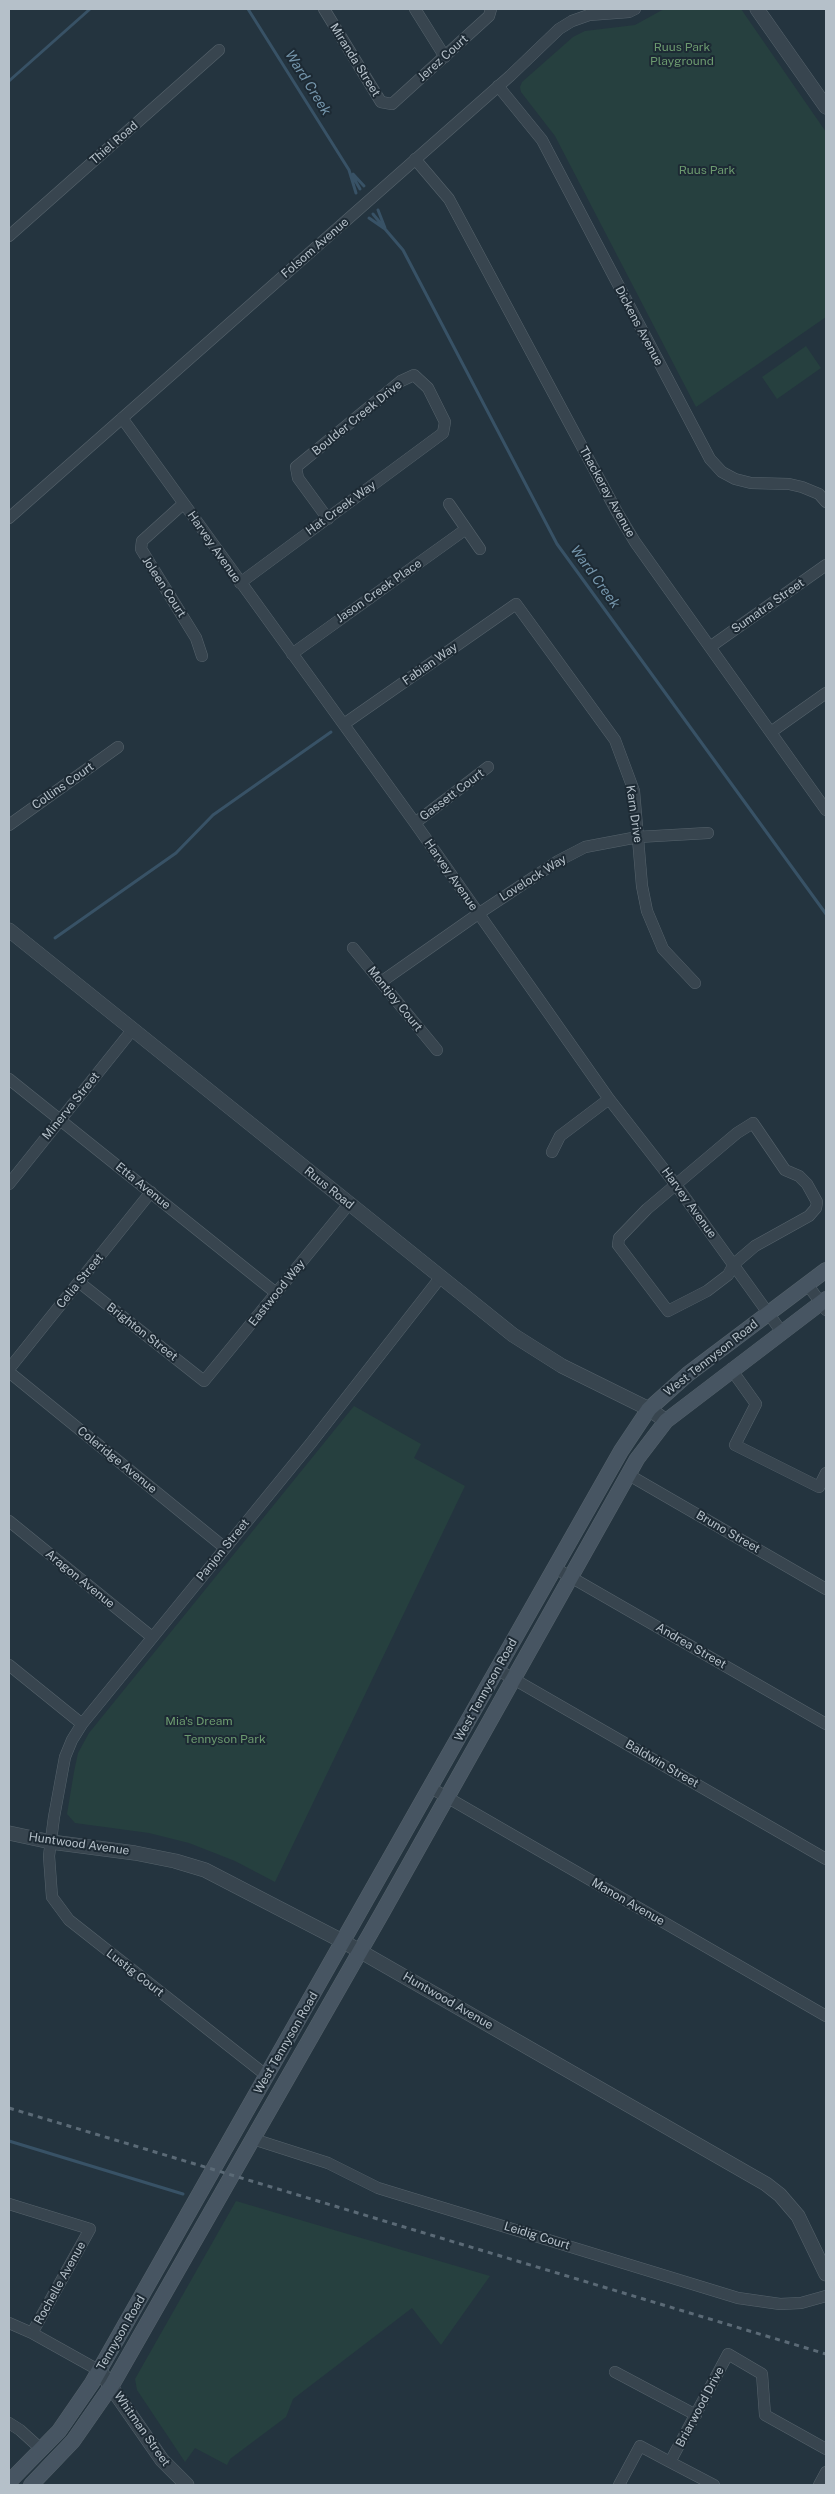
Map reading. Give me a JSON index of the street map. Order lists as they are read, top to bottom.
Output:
{
  "streets": {
    "main road": ["West Tennyson Road", "Tennyson Road"],
    "street": [
      "Jerez Court",
      "Miranda Street",
      "Thiel Road",
      "Folsom Avenue",
      "Dickens Avenue",
      "Boulder Creek Drive",
      "Thackeray Avenue",
      "Hat Creek Way",
      "Harvey Avenue",
      "Joleen Court",
      "Jason Creek Place",
      "Sumatra Street",
      "Fabian Way",
      "Collins Court",
      "Gassett Court",
      "Karn Drive",
      "Lovelock Way",
      "Montjoy Court",
      "Minerva Street",
      "Etta Avenue",
      "Ruus Road",
      "Celia Street",
      "Eastwood Way",
      "Brighton Street",
      "Coleridge Avenue",
      "Bruno Street",
      "Panjon Street",
      "Aragon Avenue",
      "Andrea Street",
      "Baldwin Street",
      "Huntwood Avenue",
      "Manon Avenue",
      "Lustig Court",
      "Leidig Court",
      "Rochelle Avenue",
      "Briarwood Drive",
      "Whitman Street"
    ]
  },
  "crossings": [
    ["Jerez Court", "Miranda Street"],
    ["Folsom Avenue", "Dickens Avenue"],
    ["Folsom Avenue", "Thackeray Avenue"],
    ["Folsom Avenue", "Harvey Avenue"],
    ["Boulder Creek Drive", "Hat Creek Way"],
    ["Thackeray Avenue", "Sumatra Street"],
    ["Hat Creek Way", "Harvey Avenue"],
    ["Harvey Avenue", "Joleen Court"],
    ["Harvey Avenue", "Jason Creek Place"],
    ["Harvey Avenue", "Fabian Way"],
    ["Harvey Avenue", "Gassett Court"],
    ["Harvey Avenue", "Lovelock Way"],
    ["Harvey Avenue", "West Tennyson Road"],
    ["Fabian Way", "Karn Drive"],
    ["Karn Drive", "Lovelock Way"],
    ["Lovelock Way", "Montjoy Court"],
    ["Minerva Street", "Etta Avenue"],
    ["Minerva Street", "Ruus Road"],
    ["Etta Avenue", "Celia Street"],
    ["Etta Avenue", "Eastwood Way"],
    ["Ruus Road", "Eastwood Way"],
    ["Ruus Road", "West Tennyson Road"],
    ["Ruus Road", "Panjon Street"],
    ["Celia Street", "Brighton Street"],
    ["Celia Street", "Coleridge Avenue"],
    ["Eastwood Way", "Brighton Street"],
    ["West Tennyson Road", "Bruno Street"],
    ["West Tennyson Road", "Andrea Street"],
    ["West Tennyson Road", "Baldwin Street"],
    ["West Tennyson Road", "Huntwood Avenue"],
    ["West Tennyson Road", "Manon Avenue"],
    ["West Tennyson Road", "Lustig Court"],
    ["West Tennyson Road", "Leidig Court"],
    ["West Tennyson Road", "Tennyson Road"],
    ["Coleridge Avenue", "Panjon Street"],
    ["Panjon Street", "Aragon Avenue"],
    ["Panjon Street", "Huntwood Avenue"],
    ["Panjon Street", "Lustig Court"],
    ["Huntwood Avenue", "Lustig Court"],
    ["Tennyson Road", "Whitman Street"]
  ],
  "water": ["Ward Creek"],
  "parks": [
    "Ruus Park Playground",
    "Ruus Park",
    "Mia's Dream",
    "Tennyson Park"
  ]
}
